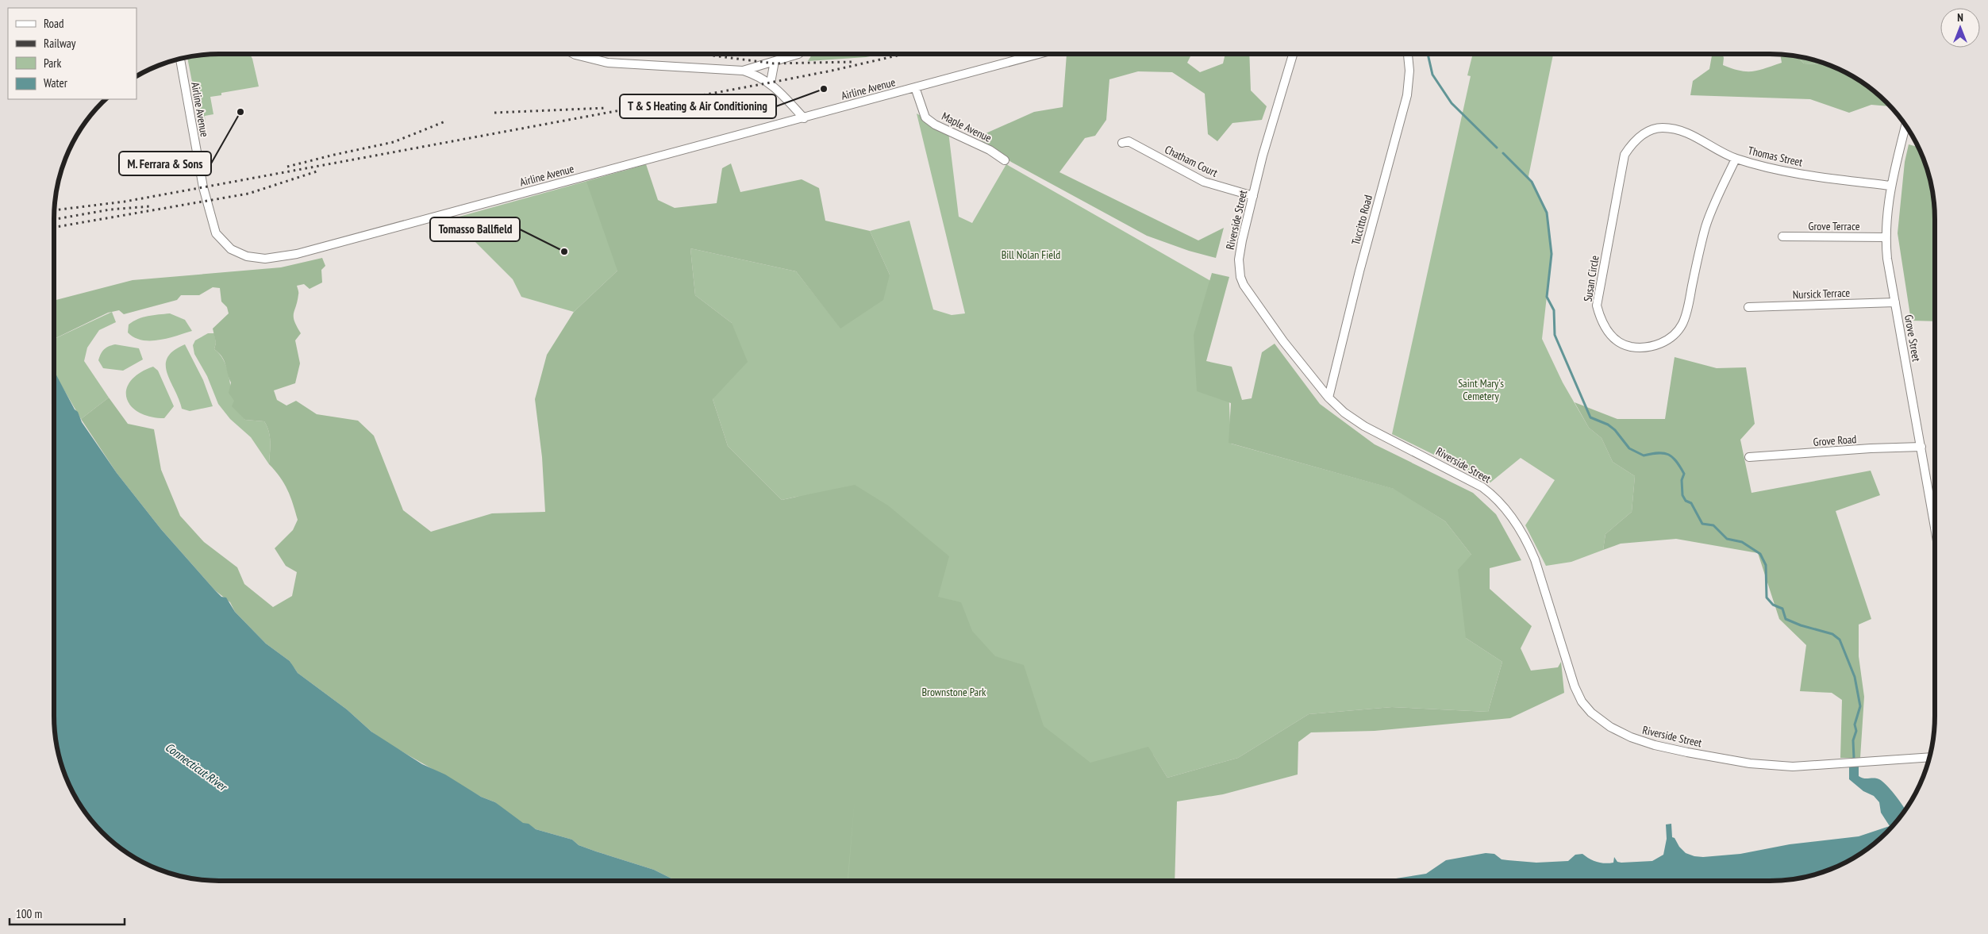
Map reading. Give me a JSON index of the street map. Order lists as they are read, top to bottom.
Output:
{
  "streets": {
    "street": [
      "Airline Avenue",
      "Maple Avenue",
      "Thomas Street",
      "Chatham Court",
      "Riverside Street",
      "Tuccitto Road",
      "Grove Terrace",
      "Susan Circle",
      "Nursick Terrace",
      "Grove Street",
      "Grove Road"
    ]
  },
  "crossings": [
    ["Airline Avenue", "Maple Avenue"],
    ["Thomas Street", "Susan Circle"],
    ["Thomas Street", "Grove Street"],
    ["Chatham Court", "Riverside Street"],
    ["Riverside Street", "Tuccitto Road"],
    ["Grove Terrace", "Grove Street"],
    ["Nursick Terrace", "Grove Street"],
    ["Grove Street", "Grove Road"]
  ],
  "water": ["Connecticut River"],
  "parks": ["Bill Nolan Field", "Saint Mary's Cemetery", "Brownstone Park"],
  "places": ["T & S Heating & Air Conditioning", "M. Ferrara & Sons", "Tomasso Ballfield"],
  "legend": [
    "Road",
    "Railway",
    "Park",
    "Water"
  ],
  "scale_bar": "100 m",
  "north": "top"
}
